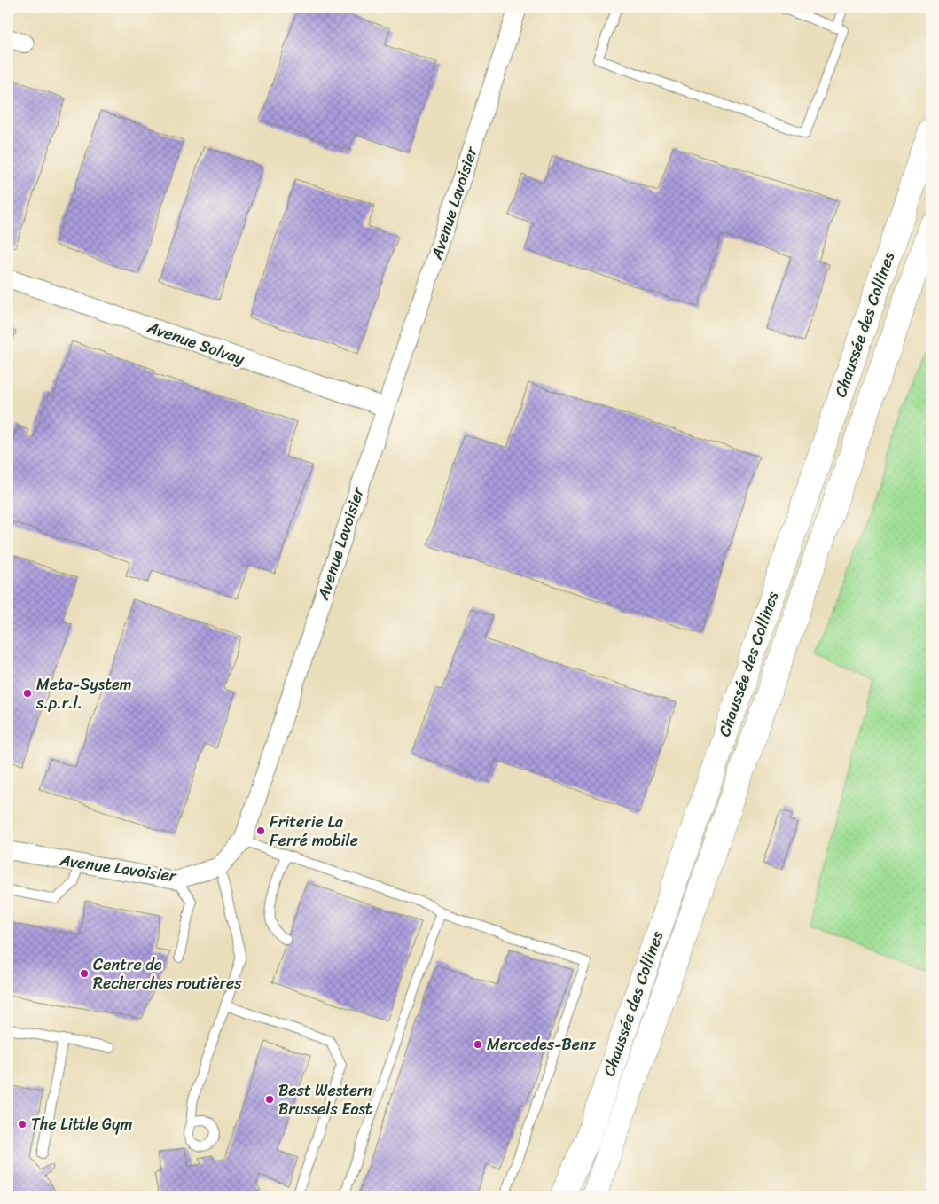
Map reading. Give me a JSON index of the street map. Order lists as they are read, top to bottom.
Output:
{
  "streets": {
    "main road": ["Chaussée des Collines"],
    "street": ["Avenue Lavoisier", "Avenue Solvay"]
  },
  "crossings": [
    ["Avenue Lavoisier", "Avenue Solvay"]
  ],
  "places": [
    "Meta-System s.p.r.l.",
    "Friterie La Ferré mobile",
    "Centre de Recherches routières",
    "Mercedes-Benz",
    "Best Western Brussels East",
    "The Little Gym"
  ]
}
